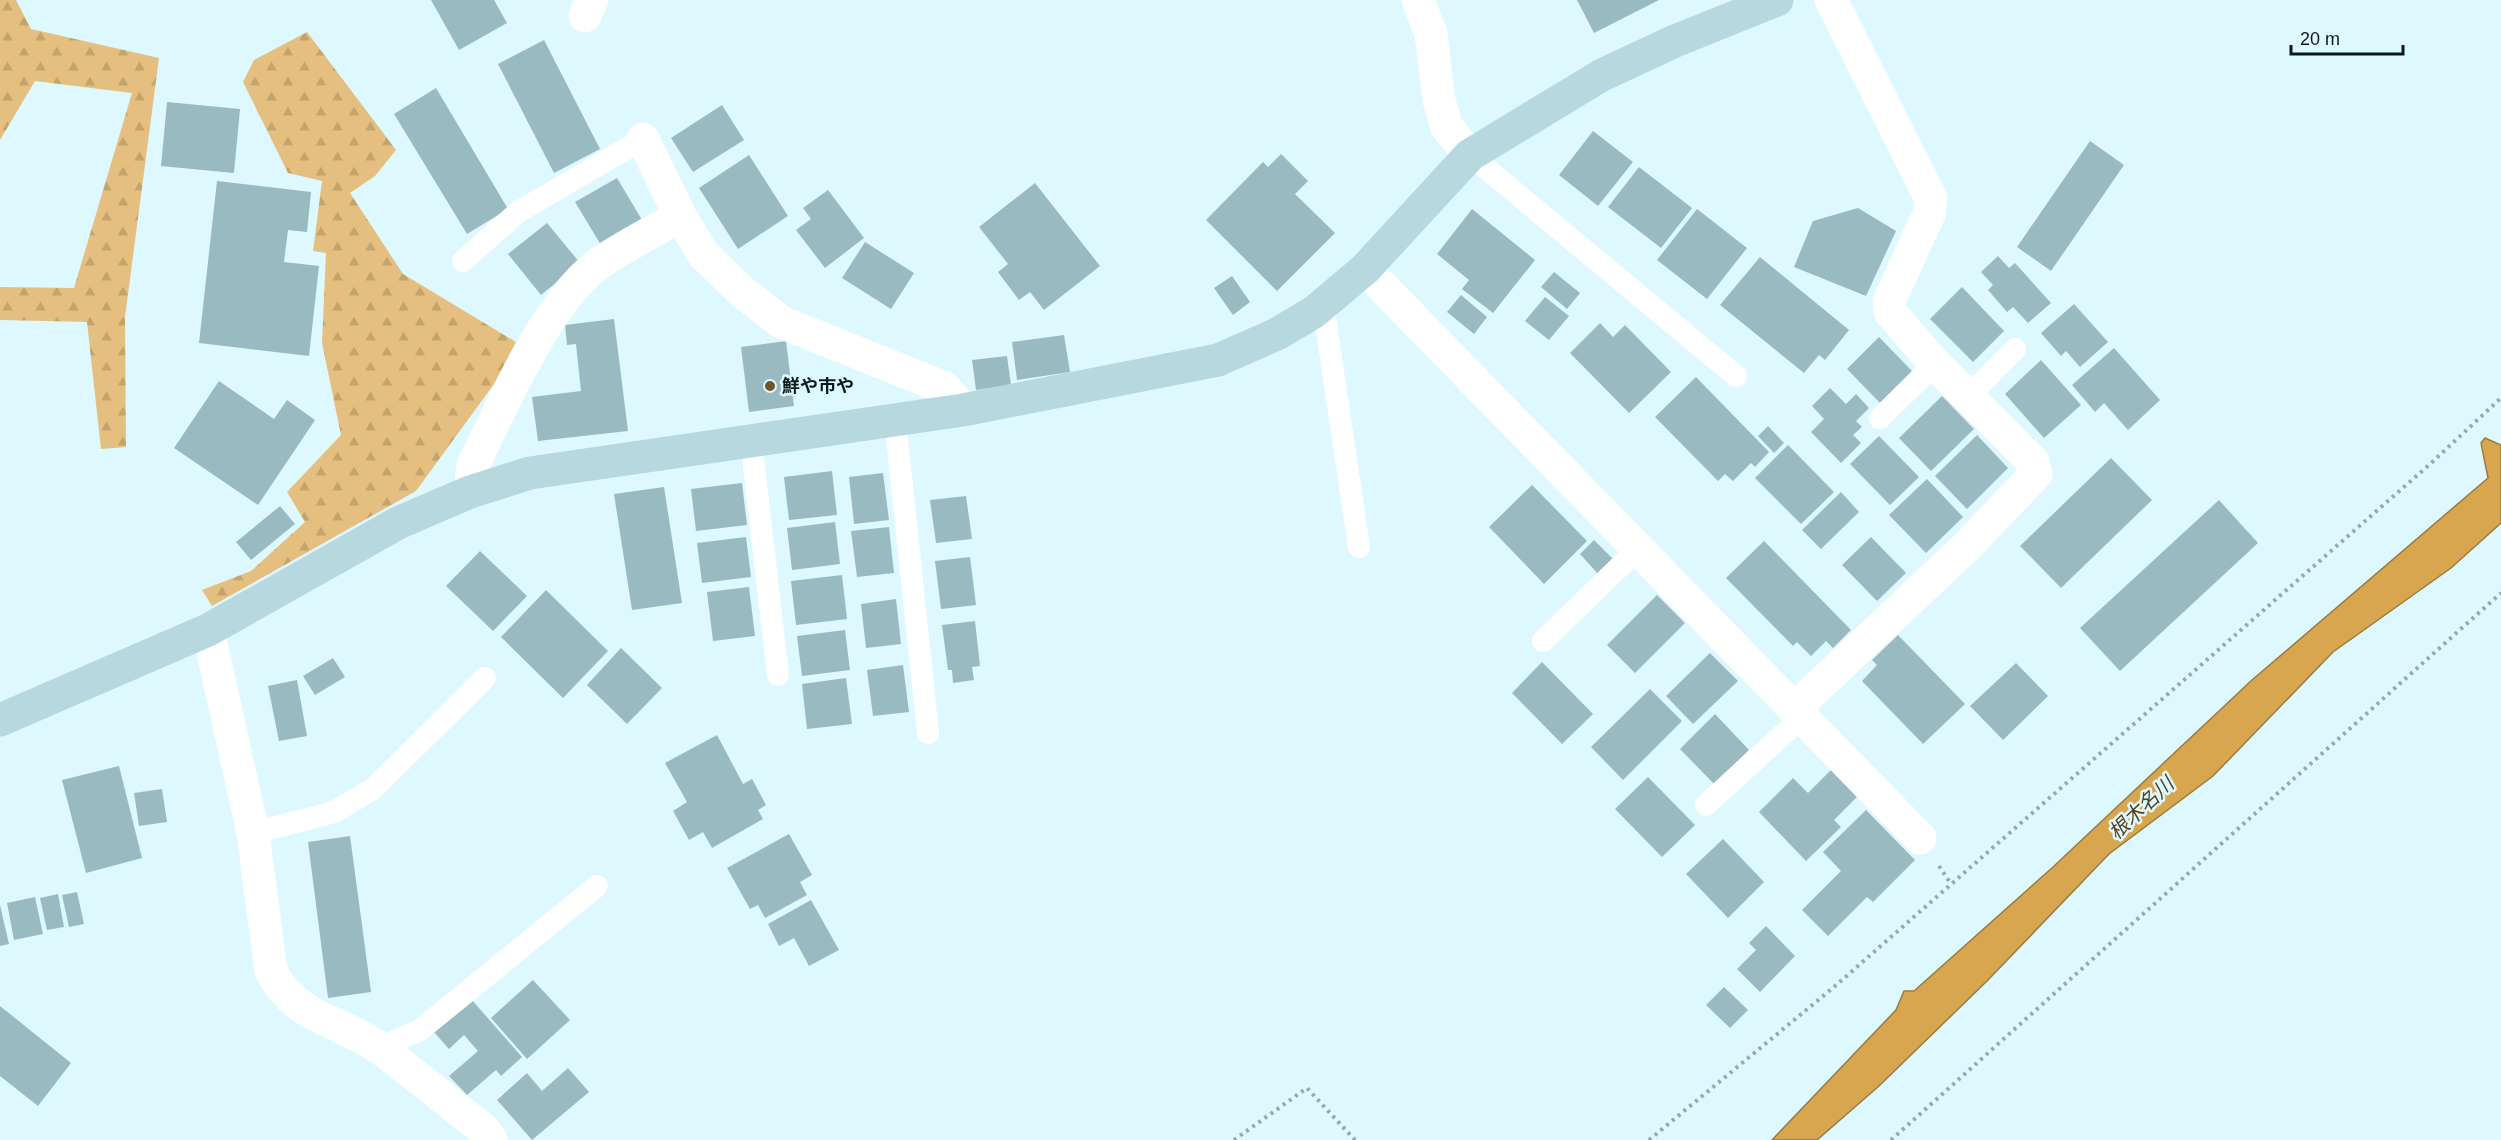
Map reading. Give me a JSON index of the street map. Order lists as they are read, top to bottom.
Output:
{
  "water": ["根木名川"],
  "places": ["鮮や市や"],
  "scale_bar": "20 m"
}
